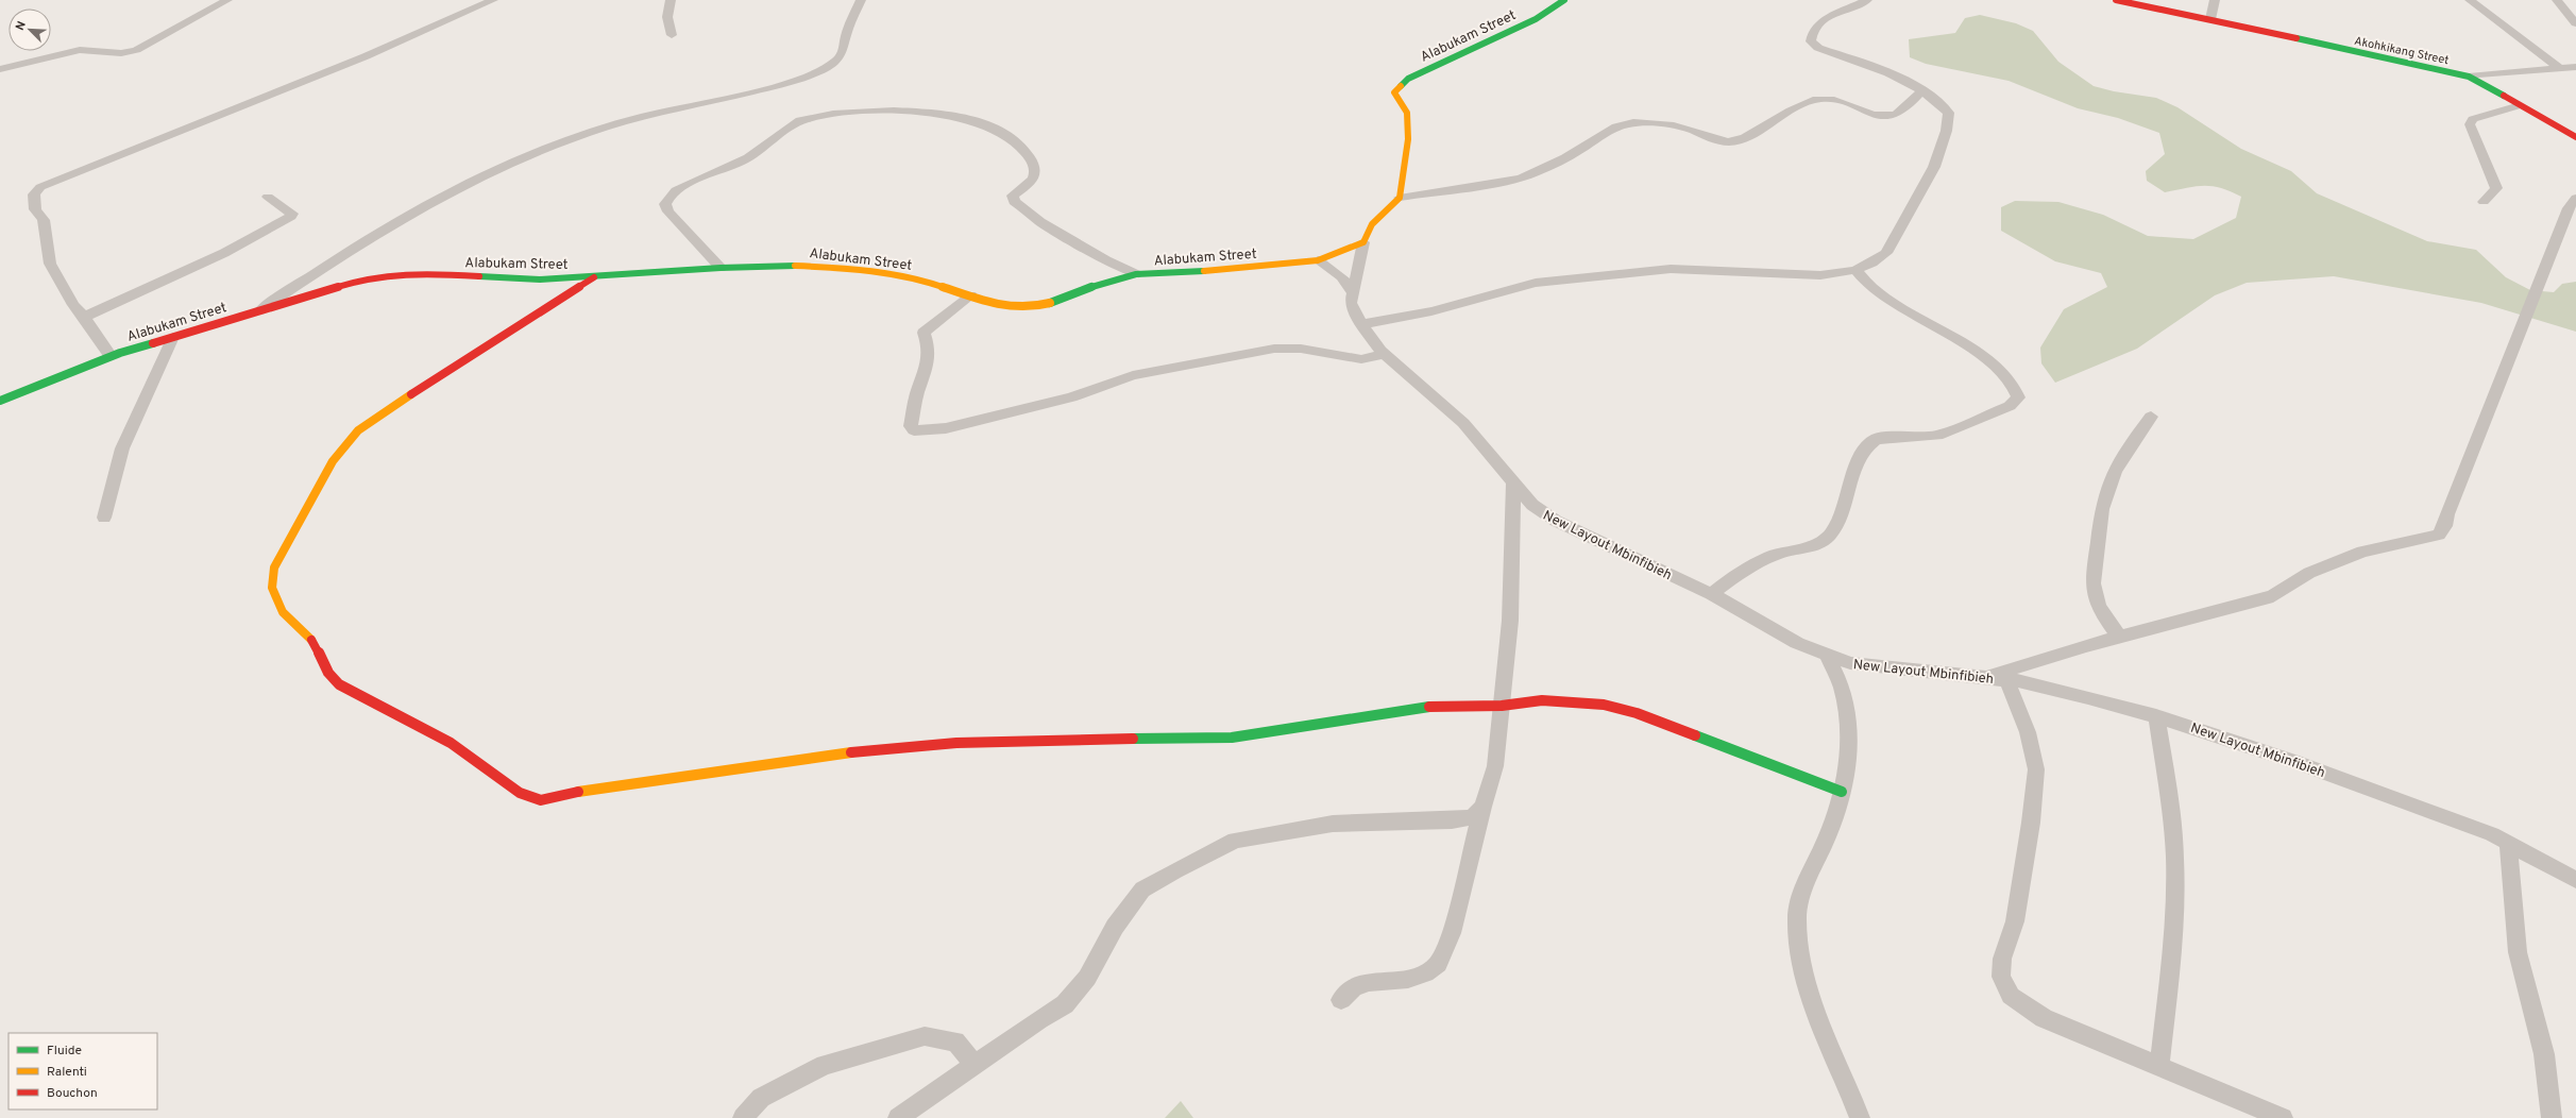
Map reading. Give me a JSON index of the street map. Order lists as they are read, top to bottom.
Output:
{
  "streets": {
    "street": ["Alabukam Street", "Akohkikang Street", "New Layout Mbinfibieh"]
  },
  "crossings": [
    ["Alabukam Street", "New Layout Mbinfibieh"]
  ],
  "legend": ["Fluide", "Ralenti", "Bouchon"],
  "north": "top left"
}
